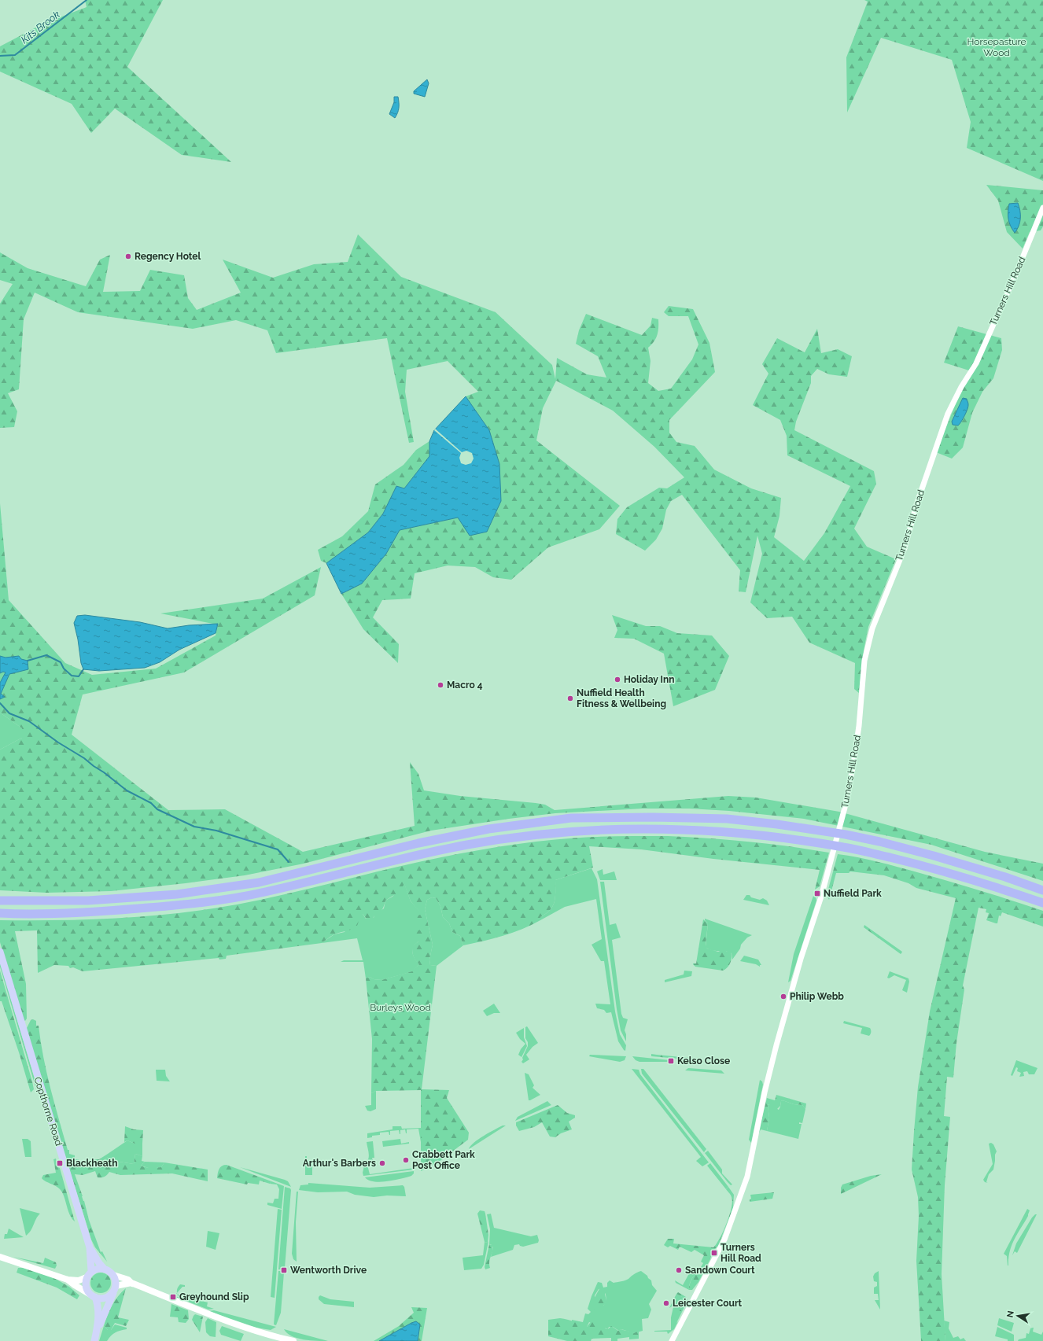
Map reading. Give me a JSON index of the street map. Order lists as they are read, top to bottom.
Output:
{
  "streets": {
    "main road": ["Copthorne Road"],
    "street": ["Turners Hill Road"]
  },
  "water": ["Kits Brook"],
  "parks": ["Horsepasture Wood", "Burleys Wood"],
  "places": {
    "other": [
      "Regency Hotel",
      "Holiday Inn",
      "Macro 4",
      "Nuffield Health Fitness & Wellbeing",
      "Philip Webb",
      "Crabbett Park Post Office",
      "Arthur's Barbers",
      "Sandown Court",
      "Leicester Court"
    ],
    "transit": [
      "Nuffield Park",
      "Kelso Close",
      "Blackheath",
      "Turners Hill Road",
      "Wentworth Drive",
      "Greyhound Slip"
    ]
  },
  "north": "left"
}
